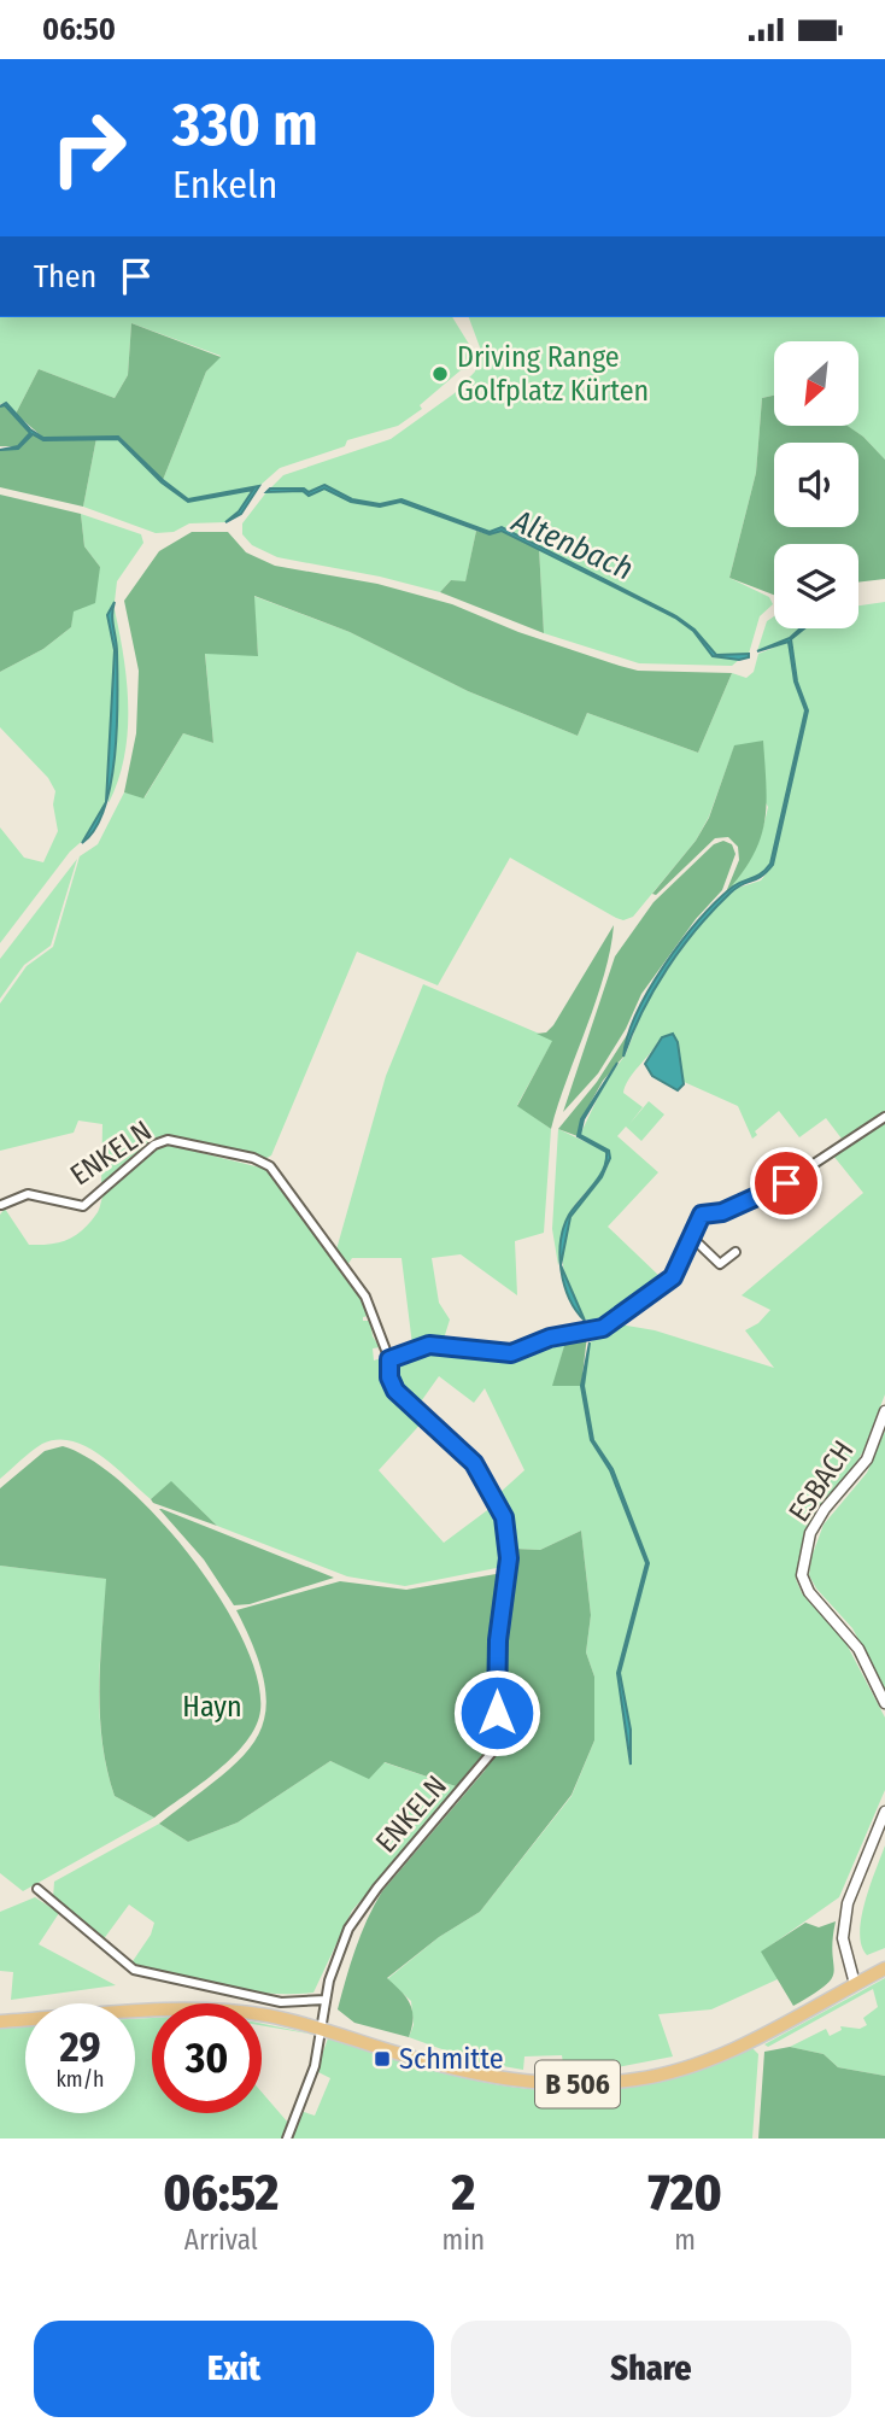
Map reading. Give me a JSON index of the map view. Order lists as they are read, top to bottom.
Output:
{
  "streets": {
    "main road": ["B 506"],
    "street": ["ENKELN", "ESBACH"]
  },
  "crossings": [
    ["ENKELN", "B 506"]
  ],
  "water": ["Altenbach"],
  "parks": ["Hayn"],
  "places": {
    "other": ["Driving Range Golfplatz Kürten"],
    "transit": ["Schmitte"]
  },
  "north": "bottom left",
  "page": {
    "status": "06:50",
    "turn": ["330 m", "Enkeln"],
    "then": "Then",
    "speed": "29 km/h",
    "limit": "30",
    "eta": [
      "06:52",
      "Arrival",
      "2",
      "min",
      "720",
      "m"
    ],
    "buttons": ["Exit", "Share"]
  }
}
